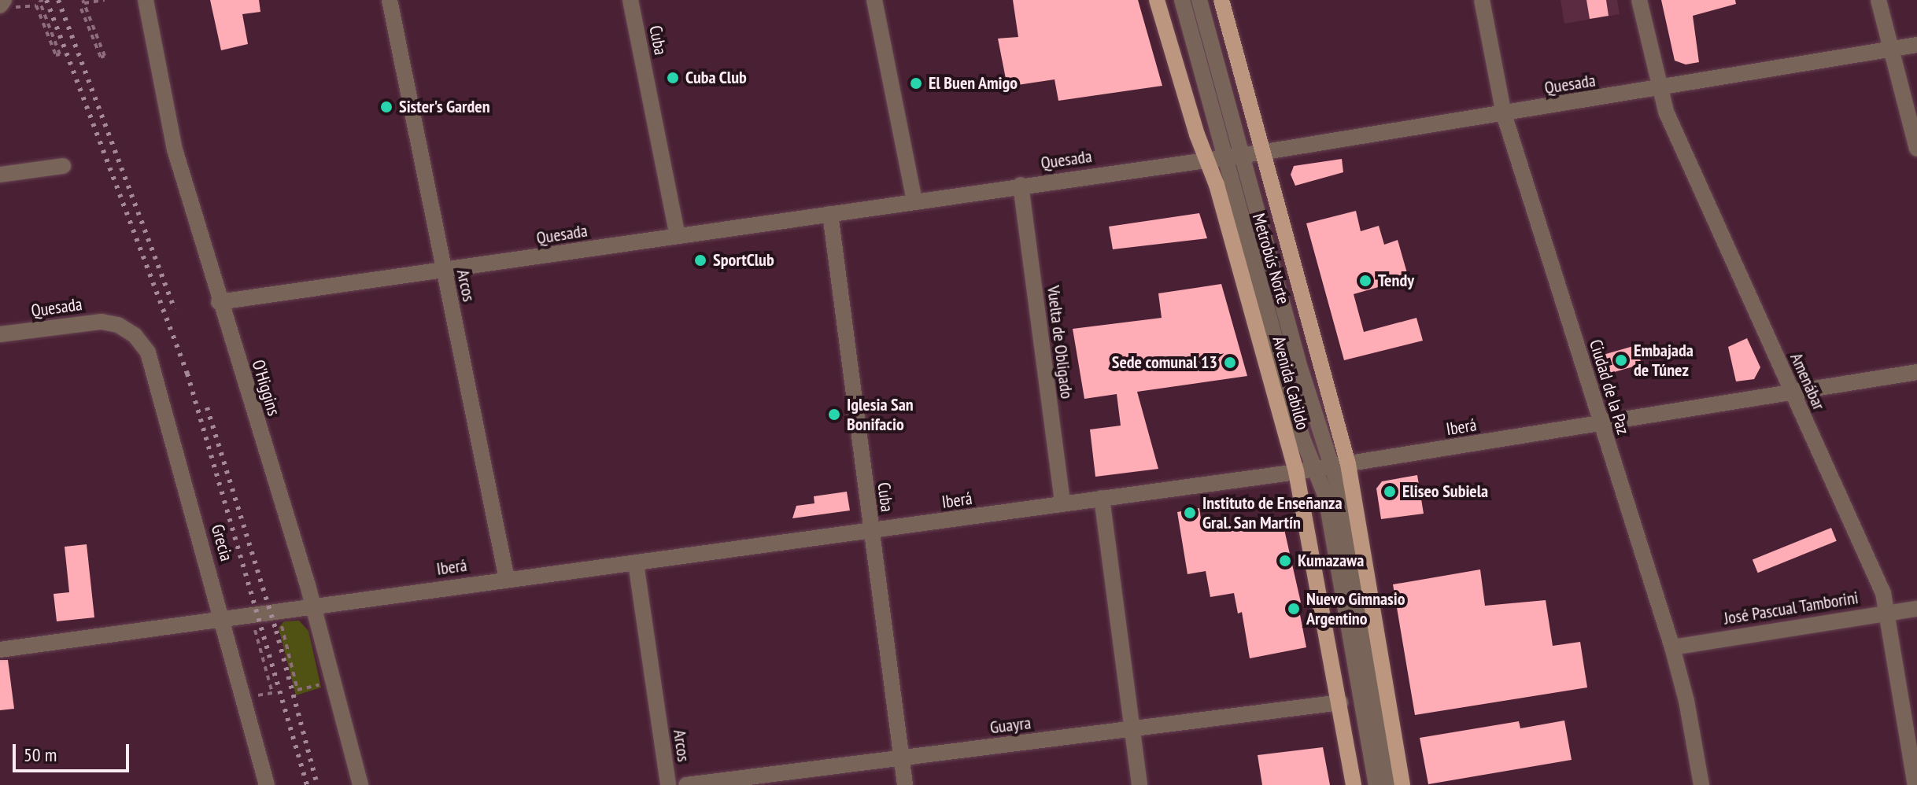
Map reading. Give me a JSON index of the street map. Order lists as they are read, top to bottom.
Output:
{
  "streets": {
    "main road": ["Avenida Cabildo"],
    "street": [
      "Cuba",
      "Quesada",
      "Metrobús Norte",
      "Arcos",
      "Vuelta de Obligado",
      "Amenábar",
      "Ciudad de la Paz",
      "O'Higgins",
      "Iberá",
      "Grecia",
      "José Pascual Tamborini",
      "Guayra"
    ]
  },
  "crossings": [
    ["Cuba", "Quesada"],
    ["Cuba", "Iberá"],
    ["Cuba", "Guayra"],
    ["Quesada", "Metrobús Norte"],
    ["Quesada", "Arcos"],
    ["Quesada", "Vuelta de Obligado"],
    ["Quesada", "Amenábar"],
    ["Quesada", "Avenida Cabildo"],
    ["Quesada", "Ciudad de la Paz"],
    ["Quesada", "O'Higgins"],
    ["Quesada", "Grecia"],
    ["Metrobús Norte", "Iberá"],
    ["Arcos", "Iberá"],
    ["Vuelta de Obligado", "Iberá"],
    ["Amenábar", "Iberá"],
    ["Amenábar", "José Pascual Tamborini"],
    ["Avenida Cabildo", "Iberá"],
    ["Avenida Cabildo", "Guayra"],
    ["Ciudad de la Paz", "Iberá"],
    ["Ciudad de la Paz", "José Pascual Tamborini"],
    ["O'Higgins", "Iberá"],
    ["Iberá", "Grecia"]
  ],
  "places": [
    "Cuba Club",
    "El Buen Amigo",
    "Sister's Garden",
    "SportClub",
    "Tendy",
    "Embajada de Túnez",
    "Sede comunal 13",
    "Iglesia San Bonifacio",
    "Eliseo Subiela",
    "Instituto de Enseñanza Gral. San Martín",
    "Kumazawa",
    "Nuevo Gimnasio Argentino"
  ],
  "scale_bar": "50 m"
}
